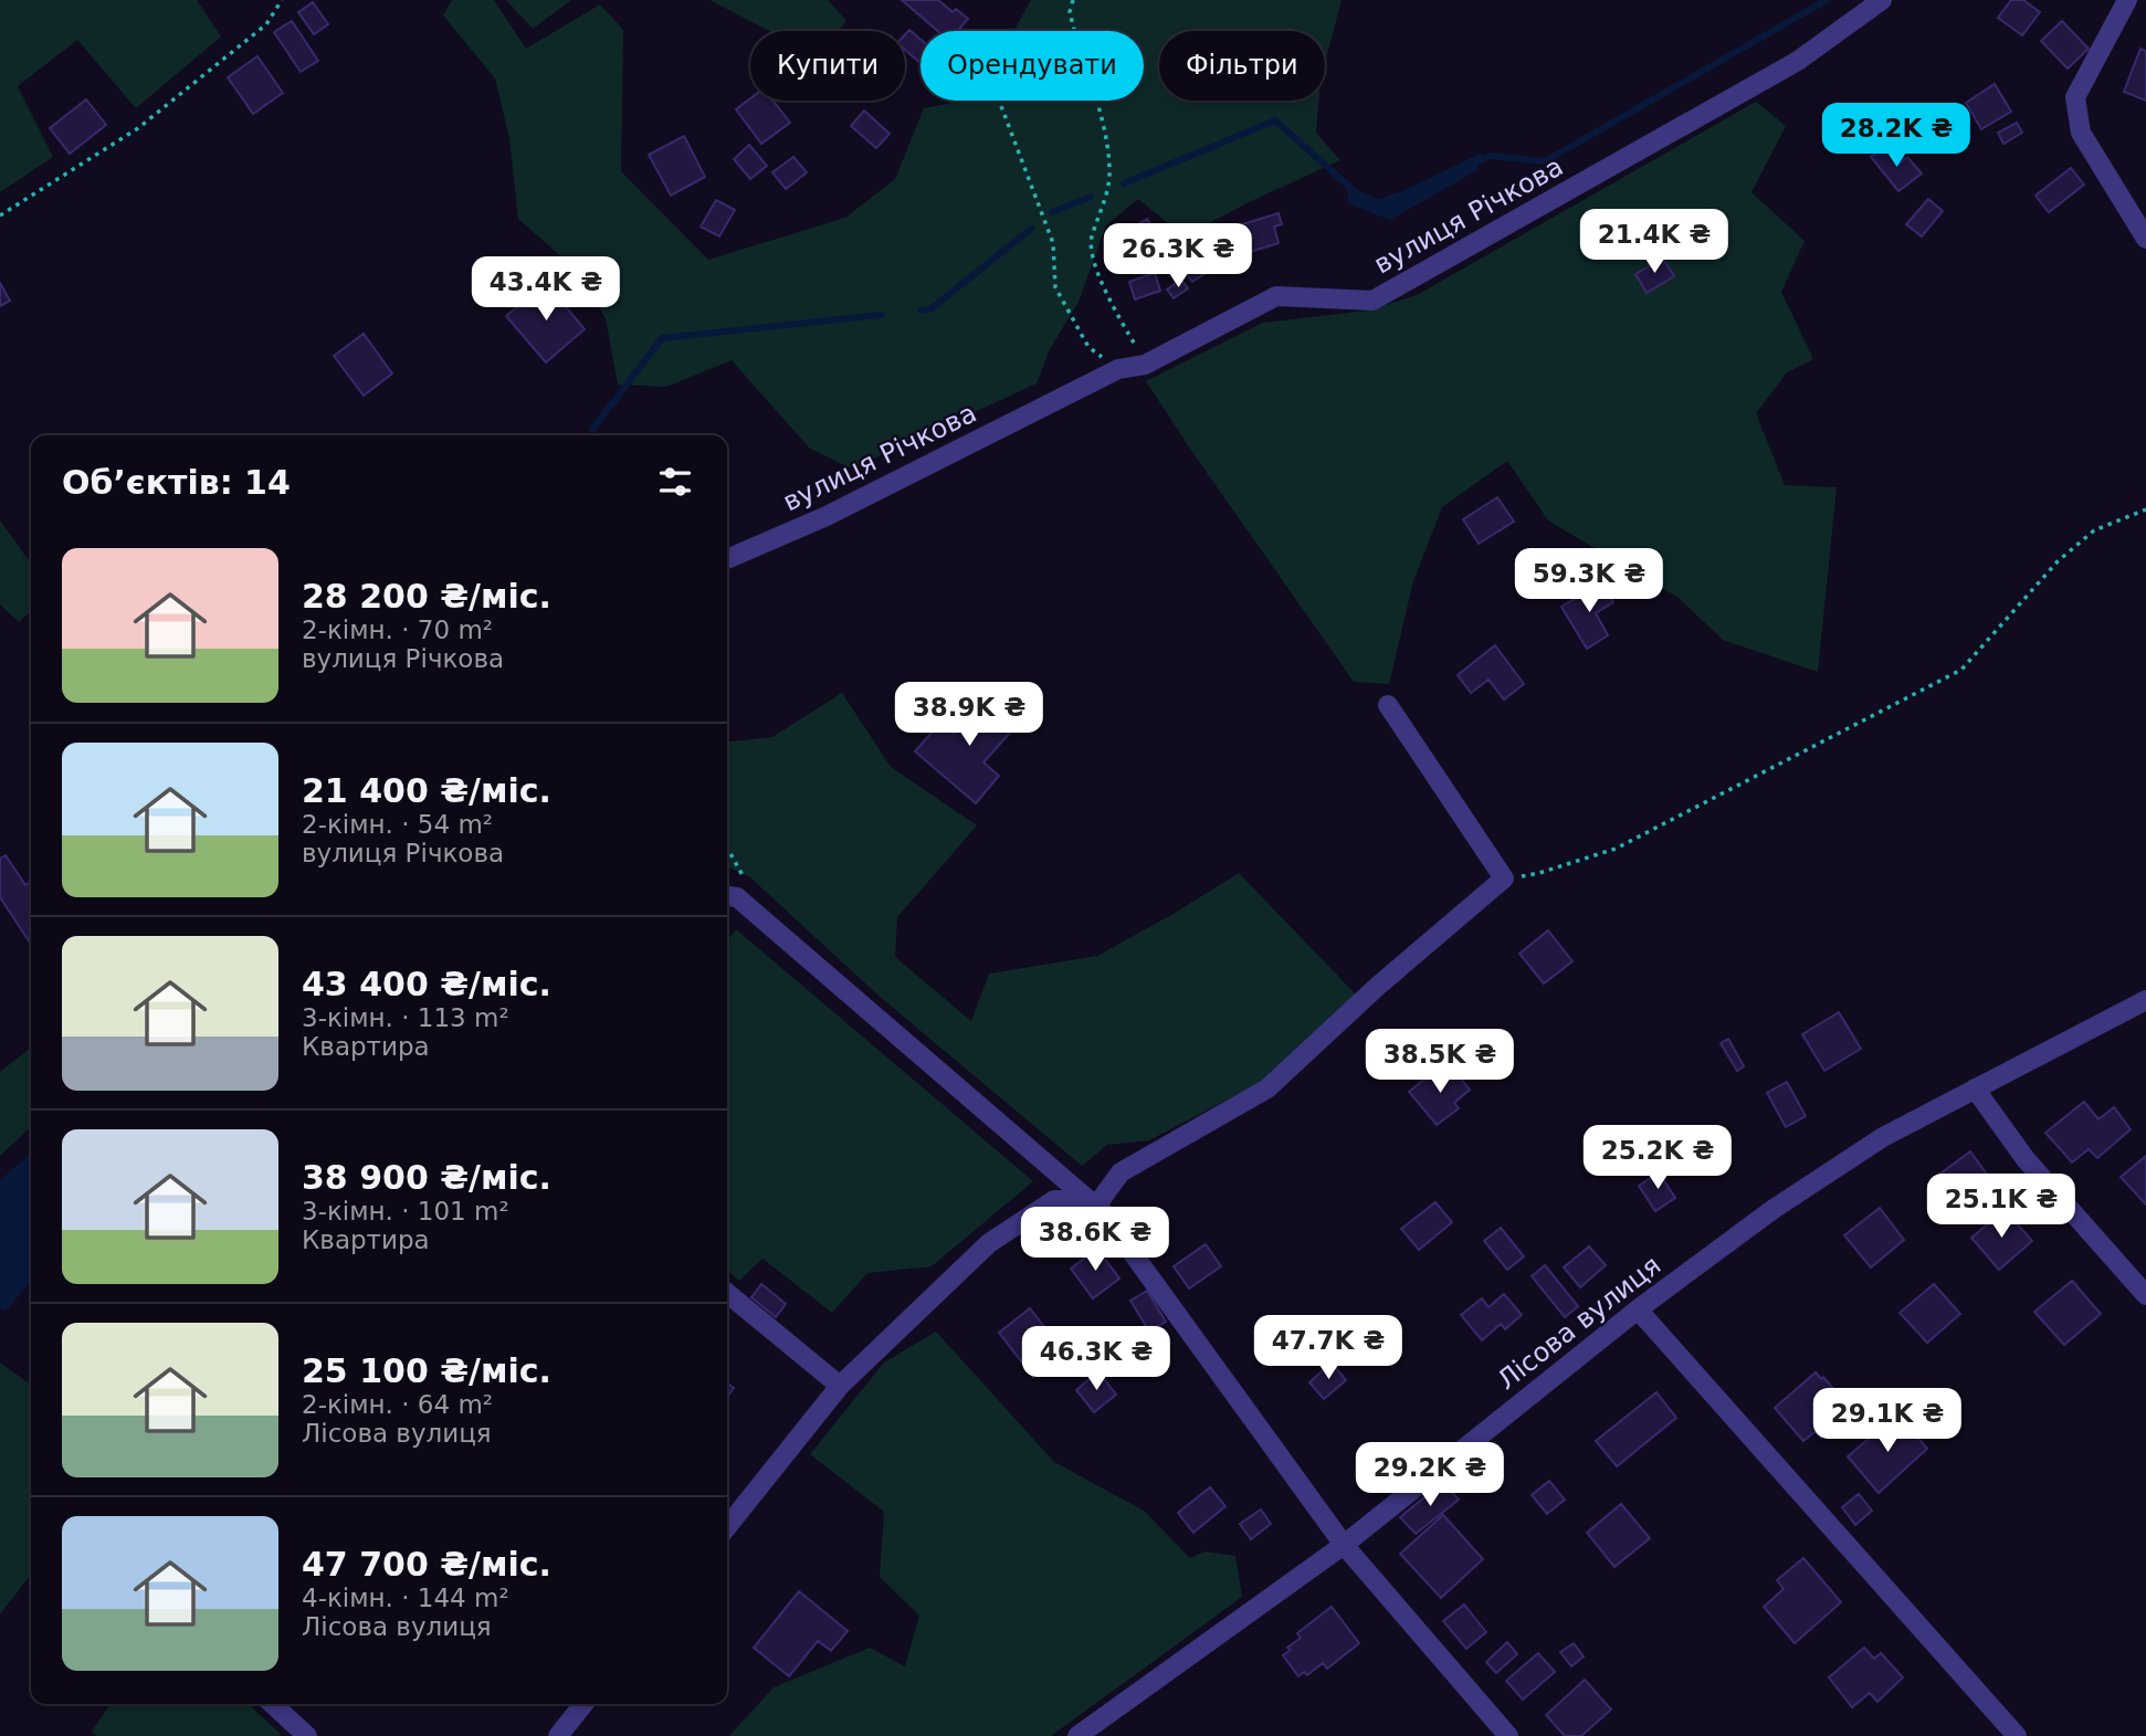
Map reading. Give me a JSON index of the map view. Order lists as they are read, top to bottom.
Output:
{
  "streets": {
    "street": ["вулиця Річкова", "Лісова вулиця"]
  },
  "page": {
    "chip": ["Купити", "Орендувати", "Фільтри"],
    "price": [
      "28.2K ₴",
      "21.4K ₴",
      "26.3K ₴",
      "43.4K ₴",
      "59.3K ₴",
      "38.9K ₴",
      "38.5K ₴",
      "25.2K ₴",
      "25.1K ₴",
      "38.6K ₴",
      "47.7K ₴",
      "46.3K ₴",
      "29.1K ₴",
      "29.2K ₴"
    ],
    "heading": "Об’єктів: 14",
    "list": [
      {
        "name": "28 200 ₴/міс.",
        "note": "2-кімн. · 70 m² · вулиця Річкова"
      },
      {
        "name": "21 400 ₴/міс.",
        "note": "2-кімн. · 54 m² · вулиця Річкова"
      },
      {
        "name": "43 400 ₴/міс.",
        "note": "3-кімн. · 113 m² · Квартира"
      },
      {
        "name": "38 900 ₴/міс.",
        "note": "3-кімн. · 101 m² · Квартира"
      },
      {
        "name": "25 100 ₴/міс.",
        "note": "2-кімн. · 64 m² · Лісова вулиця"
      },
      {
        "name": "47 700 ₴/міс.",
        "note": "4-кімн. · 144 m² · Лісова вулиця"
      }
    ]
  }
}
